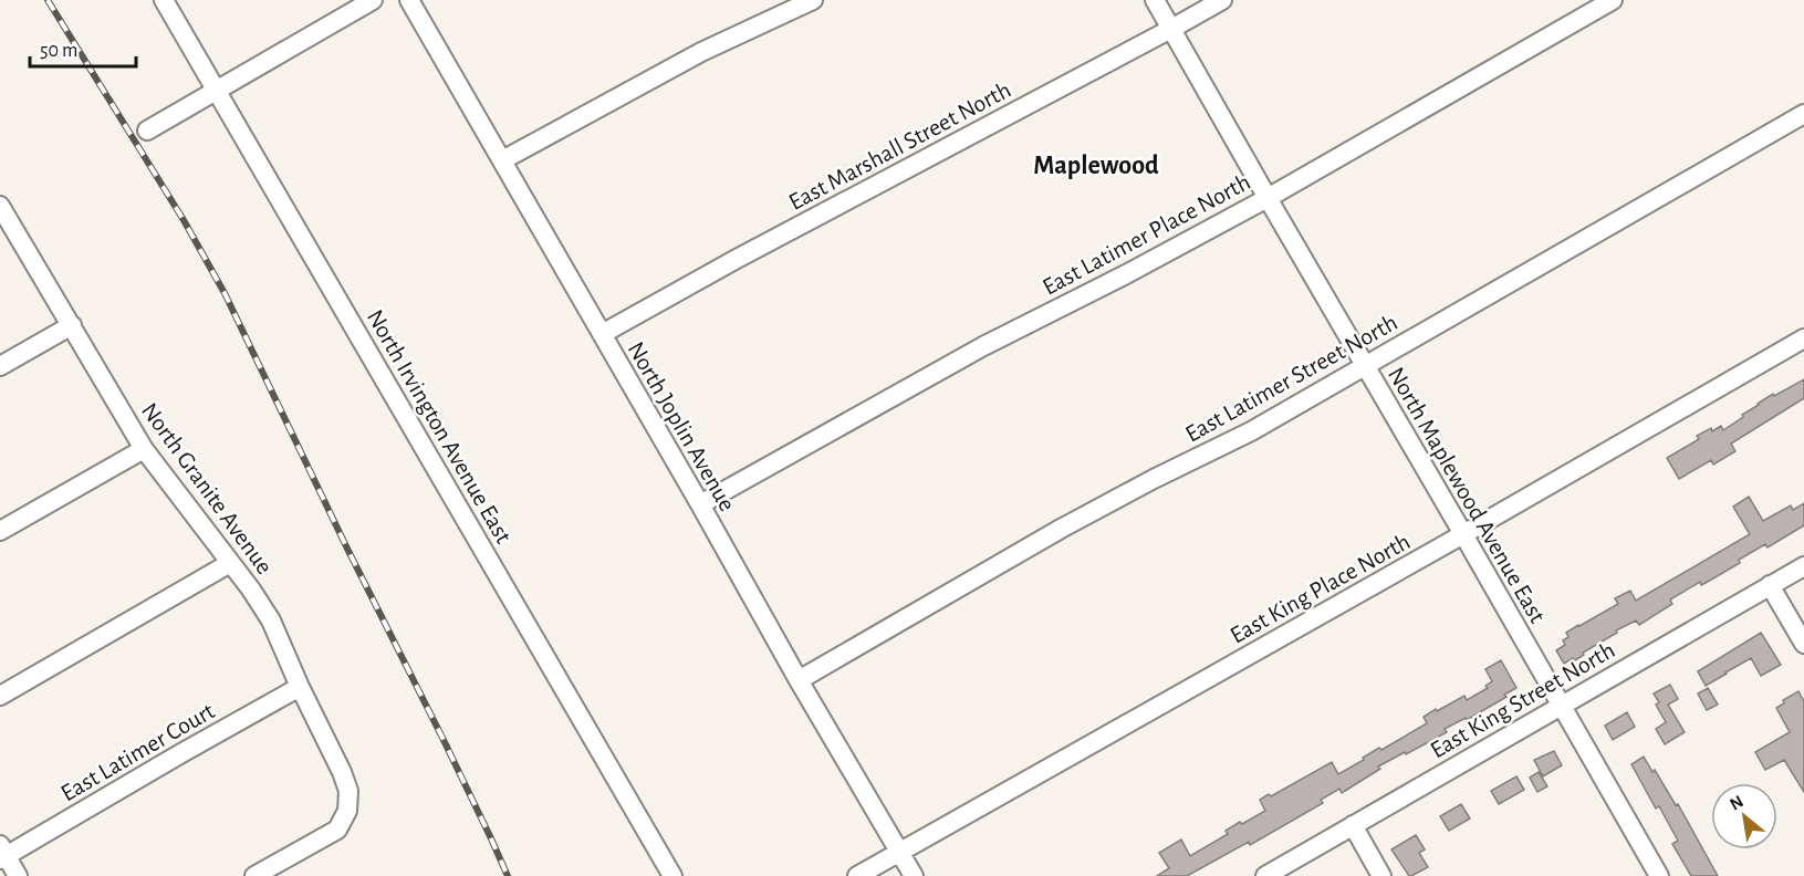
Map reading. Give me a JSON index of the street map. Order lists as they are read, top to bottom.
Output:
{
  "streets": {
    "street": [
      "East Marshall Street North",
      "East Latimer Place North",
      "East Latimer Street North",
      "North Irvington Avenue East",
      "North Joplin Avenue",
      "North Granite Avenue",
      "North Maplewood Avenue East",
      "East King Place North",
      "East King Street North",
      "East Latimer Court"
    ]
  },
  "crossings": [
    ["East Marshall Street North", "North Joplin Avenue"],
    ["East Marshall Street North", "North Maplewood Avenue East"],
    ["East Latimer Place North", "North Joplin Avenue"],
    ["East Latimer Place North", "North Maplewood Avenue East"],
    ["East Latimer Street North", "North Joplin Avenue"],
    ["East Latimer Street North", "North Maplewood Avenue East"],
    ["North Joplin Avenue", "East King Place North"],
    ["North Granite Avenue", "East Latimer Court"],
    ["North Maplewood Avenue East", "East King Place North"],
    ["North Maplewood Avenue East", "East King Street North"]
  ],
  "districts": ["Maplewood"],
  "scale_bar": "50 m",
  "north": "top left"
}
